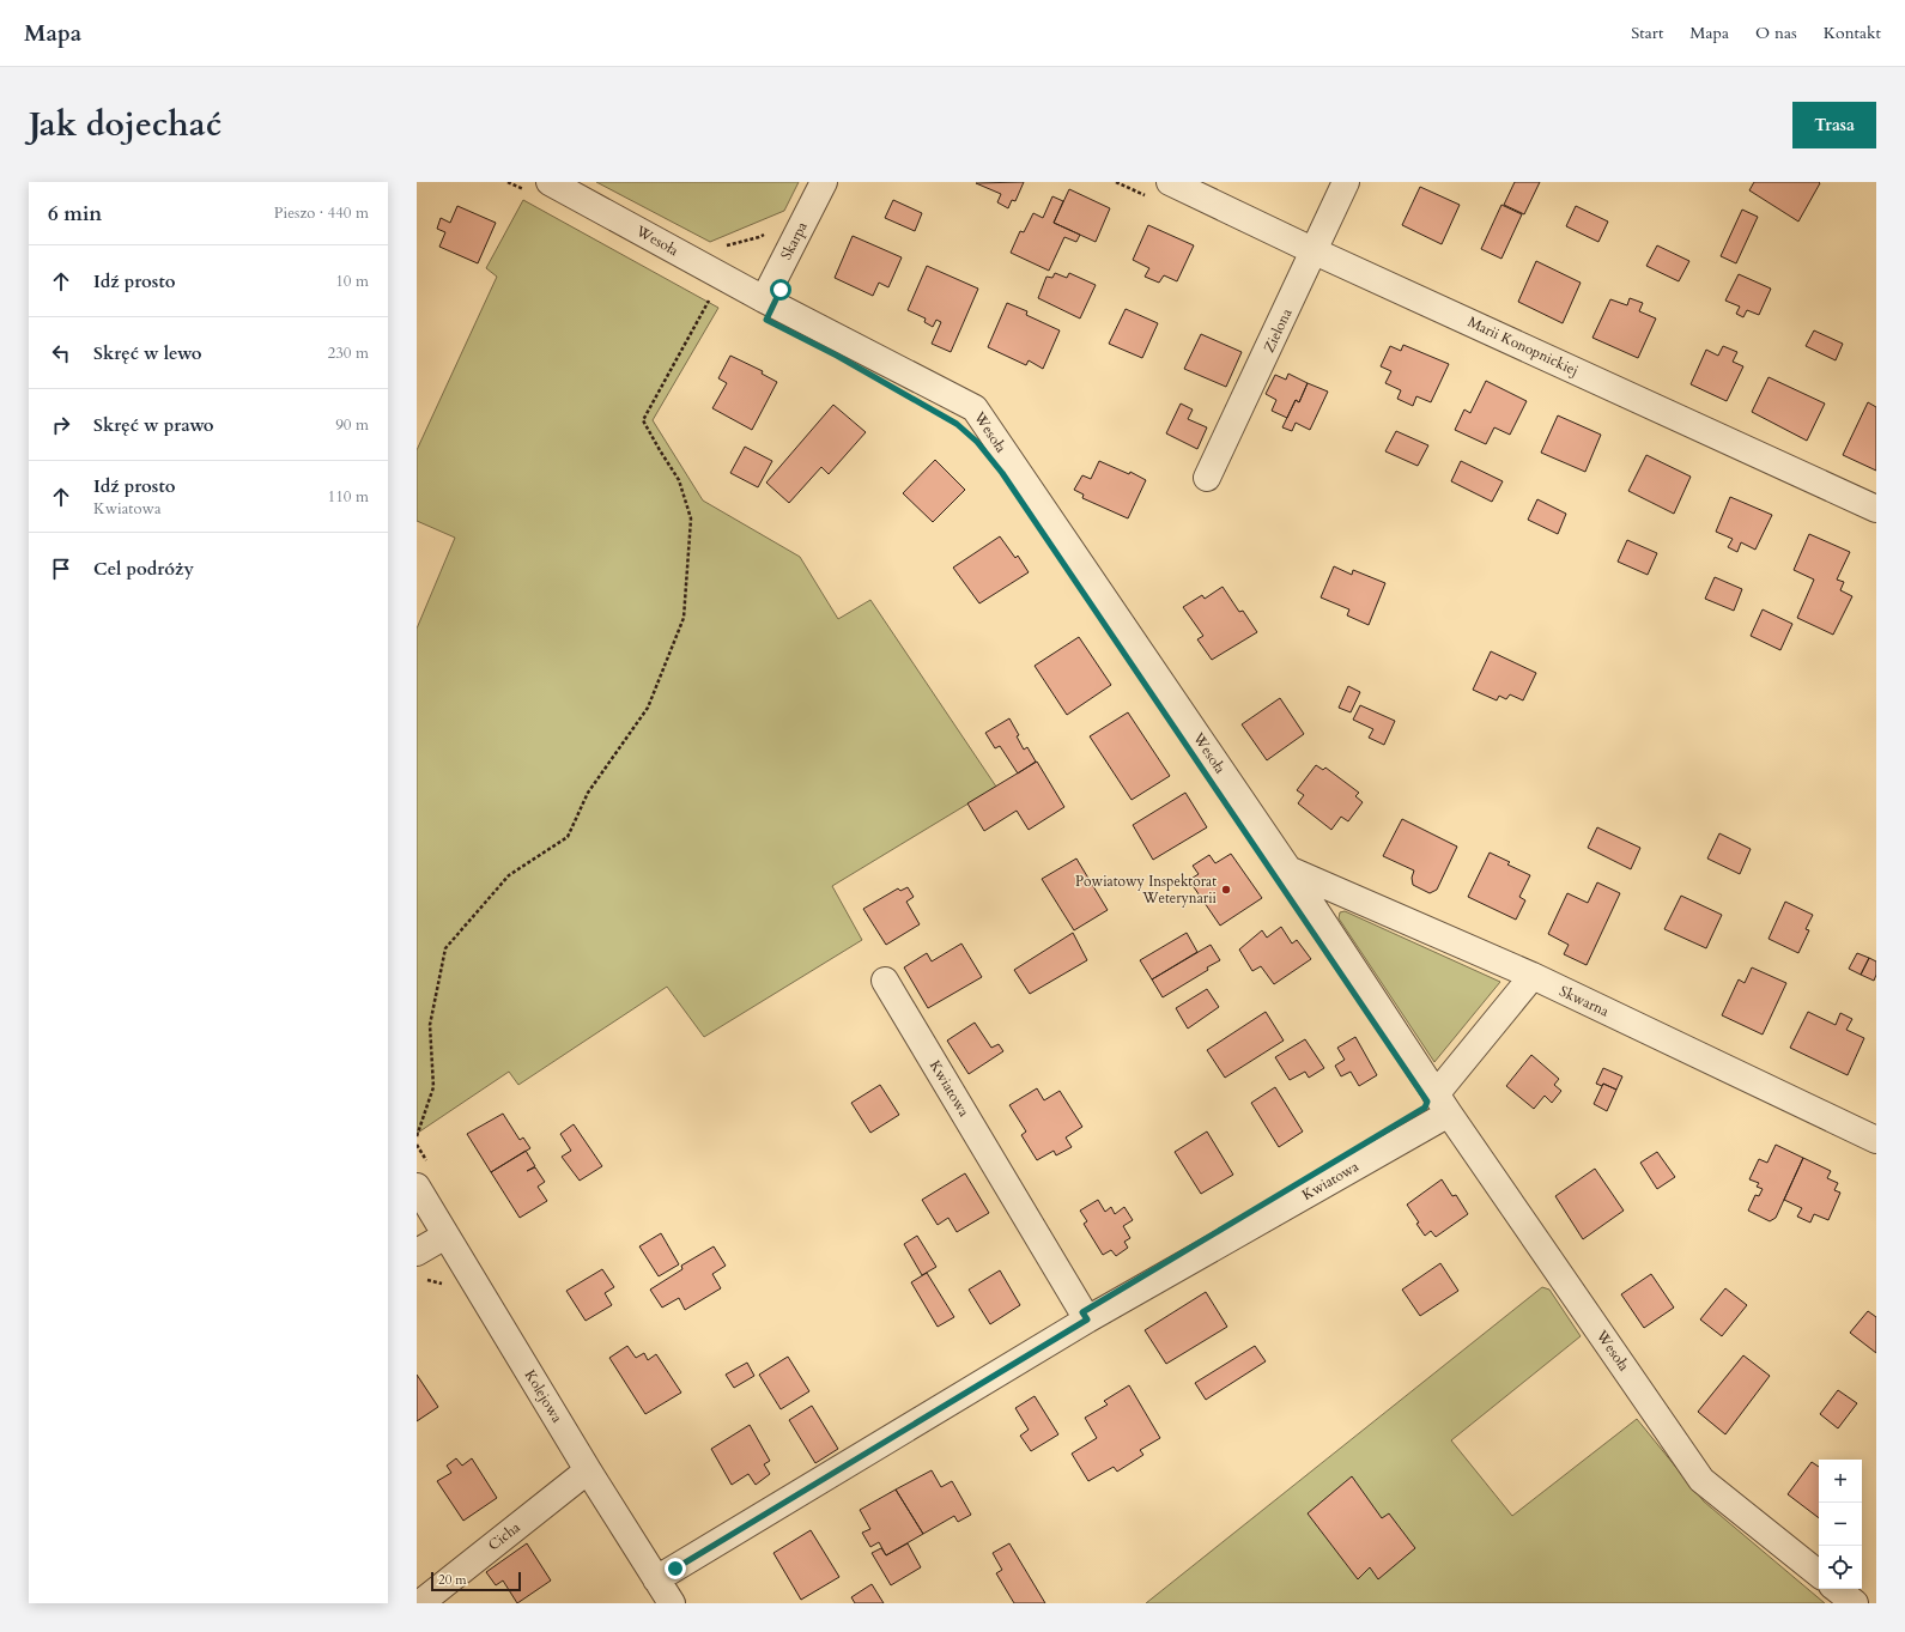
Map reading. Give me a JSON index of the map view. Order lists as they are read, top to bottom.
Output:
{
  "streets": {
    "street": [
      "Wesoła",
      "Skarpa",
      "Zielona",
      "Marii Konopnickiej",
      "Skwarna",
      "Kwiatowa",
      "Kolejowa",
      "Cicha"
    ]
  },
  "crossings": [
    ["Wesoła", "Skarpa"],
    ["Wesoła", "Skwarna"],
    ["Wesoła", "Kwiatowa"],
    ["Zielona", "Marii Konopnickiej"],
    ["Kwiatowa", "Kolejowa"],
    ["Kolejowa", "Cicha"]
  ],
  "places": ["Powiatowy Inspektorat Weterynarii"],
  "scale_bar": "20 m",
  "page": {
    "header": "Mapa",
    "nav": [
      "Start",
      "Mapa",
      "O nas",
      "Kontakt"
    ],
    "title": "Jak dojechać",
    "buttons": "Trasa",
    "heading": ["6 min", "Pieszo · 440 m"],
    "list": [
      ["Idź prosto", "10 m"],
      ["Skręć w lewo", "230 m"],
      ["Skręć w prawo", "90 m"],
      ["Idź prosto", "Kwiatowa", "110 m"],
      "Cel podróży"
    ],
    "map_buttons": ["+", "−"],
    "scale": "20 m"
  }
}
